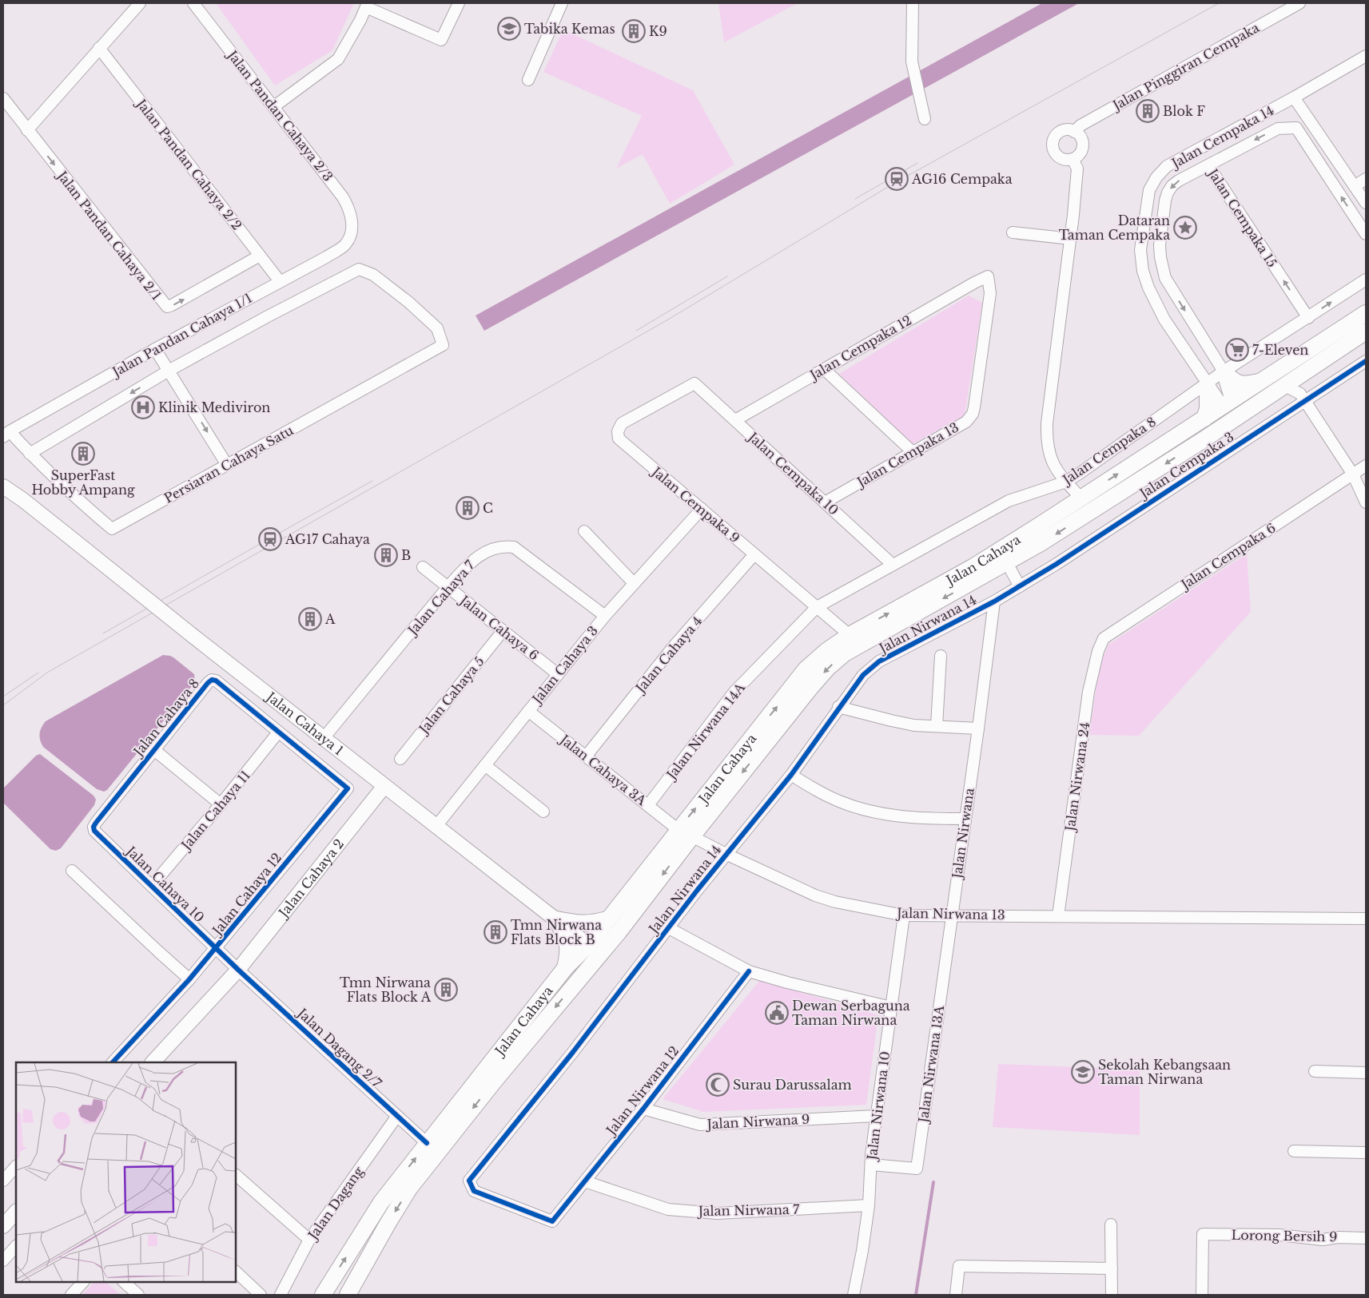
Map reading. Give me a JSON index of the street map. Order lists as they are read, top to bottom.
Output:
{
  "streets": {
    "main road": ["Jalan Cahaya"],
    "street": [
      "Jalan Pinggiran Cempaka",
      "Jalan Pandan Cahaya 2/3",
      "Jalan Cempaka 14",
      "Jalan Pandan Cahaya 2/2",
      "Jalan Cempaka 15",
      "Jalan Pandan Cahaya 2/1",
      "Jalan Pandan Cahaya 1/1",
      "Jalan Cempaka 12",
      "Jalan Cempaka 8",
      "Jalan Cempaka 13",
      "Persiaran Cahaya Satu",
      "Jalan Cempaka 3",
      "Jalan Cempaka 10",
      "Jalan Cempaka 9",
      "Jalan Cempaka 6",
      "Jalan Cahaya 7",
      "Jalan Nirwana 14",
      "Jalan Cahaya 6",
      "Jalan Cahaya 4",
      "Jalan Cahaya 3",
      "Jalan Cahaya 5",
      "Jalan Cahaya 8",
      "Jalan Cahaya 1",
      "Jalan Nirwana 14A",
      "Jalan Cahaya 3A",
      "Jalan Nirwana 24",
      "Jalan Cahaya 11",
      "Jalan Nirwana",
      "Jalan Cahaya 2",
      "Jalan Cahaya 10",
      "Jalan Cahaya 12",
      "Jalan Nirwana 13",
      "Jalan Dagang 2/7",
      "Jalan Nirwana 13A",
      "Jalan Nirwana 12",
      "Jalan Nirwana 10",
      "Jalan Nirwana 9",
      "Jalan Dagang",
      "Jalan Nirwana 7",
      "Lorong Bersih 9"
    ]
  },
  "crossings": [
    ["Jalan Pandan Cahaya 2/3", "Jalan Pandan Cahaya 1/1"],
    ["Jalan Cempaka 14", "Jalan Cempaka 15"],
    ["Jalan Cempaka 14", "Jalan Cempaka 8"],
    ["Jalan Cempaka 14", "Jalan Cahaya"],
    ["Jalan Pandan Cahaya 2/2", "Jalan Pandan Cahaya 2/1"],
    ["Jalan Pandan Cahaya 2/2", "Jalan Pandan Cahaya 1/1"],
    ["Jalan Cempaka 15", "Jalan Cempaka 8"],
    ["Jalan Cempaka 15", "Jalan Cahaya"],
    ["Jalan Pandan Cahaya 1/1", "Persiaran Cahaya Satu"],
    ["Jalan Cempaka 12", "Jalan Cempaka 13"],
    ["Jalan Cempaka 12", "Jalan Cempaka 10"],
    ["Jalan Cempaka 8", "Jalan Cempaka 10"],
    ["Jalan Cempaka 8", "Jalan Cempaka 9"],
    ["Jalan Cempaka 8", "Jalan Nirwana 14A"],
    ["Jalan Cempaka 13", "Jalan Cempaka 10"],
    ["Jalan Cempaka 3", "Jalan Nirwana 14"],
    ["Jalan Cempaka 10", "Jalan Cempaka 9"],
    ["Jalan Cempaka 9", "Jalan Cahaya"],
    ["Jalan Cempaka 9", "Jalan Cahaya 4"],
    ["Jalan Cempaka 9", "Jalan Cahaya 3"],
    ["Jalan Cempaka 9", "Jalan Nirwana 14A"],
    ["Jalan Cempaka 6", "Jalan Nirwana 24"],
    ["Jalan Cahaya", "Jalan Cahaya 1"],
    ["Jalan Cahaya", "Jalan Cahaya 3A"],
    ["Jalan Cahaya", "Jalan Nirwana 13"],
    ["Jalan Cahaya", "Jalan Dagang 2/7"],
    ["Jalan Cahaya 7", "Jalan Cahaya 6"],
    ["Jalan Cahaya 7", "Jalan Cahaya 3"],
    ["Jalan Cahaya 7", "Jalan Cahaya 1"],
    ["Jalan Nirwana 14", "Jalan Nirwana 13"],
    ["Jalan Nirwana 14", "Jalan Nirwana 12"],
    ["Jalan Cahaya 6", "Jalan Cahaya 3"],
    ["Jalan Cahaya 6", "Jalan Cahaya 5"],
    ["Jalan Cahaya 4", "Jalan Cahaya 3A"],
    ["Jalan Cahaya 3", "Jalan Cahaya 1"],
    ["Jalan Cahaya 3", "Jalan Cahaya 3A"],
    ["Jalan Cahaya 8", "Jalan Cahaya 11"],
    ["Jalan Cahaya 8", "Jalan Cahaya 10"],
    ["Jalan Cahaya 8", "Jalan Cahaya 12"],
    ["Jalan Cahaya 1", "Jalan Cahaya 2"],
    ["Jalan Nirwana 14A", "Jalan Cahaya 3A"],
    ["Jalan Cahaya 3A", "Jalan Nirwana 13"],
    ["Jalan Nirwana 24", "Jalan Nirwana 13"],
    ["Jalan Cahaya 11", "Jalan Cahaya 10"],
    ["Jalan Nirwana", "Jalan Nirwana 13"],
    ["Jalan Nirwana", "Jalan Nirwana 13A"],
    ["Jalan Cahaya 2", "Jalan Cahaya 10"],
    ["Jalan Cahaya 2", "Jalan Dagang 2/7"],
    ["Jalan Cahaya 10", "Jalan Cahaya 12"],
    ["Jalan Cahaya 10", "Jalan Dagang 2/7"],
    ["Jalan Nirwana 13", "Jalan Nirwana 13A"],
    ["Jalan Nirwana 13", "Jalan Nirwana 10"],
    ["Jalan Dagang 2/7", "Jalan Dagang"],
    ["Jalan Nirwana 13A", "Jalan Nirwana 10"],
    ["Jalan Nirwana 12", "Jalan Nirwana 9"],
    ["Jalan Nirwana 12", "Jalan Nirwana 7"],
    ["Jalan Nirwana 10", "Jalan Nirwana 9"],
    ["Jalan Nirwana 10", "Jalan Nirwana 7"]
  ],
  "places": {
    "school or university": ["Tabika Kemas", "Sekolah Kebangsaan Taman Nirwana"],
    "building": [
      "K9",
      "Blok F",
      "SuperFast Hobby Ampang",
      "C",
      "B",
      "A",
      "Tmn Nirwana Flats Block B",
      "Tmn Nirwana Flats Block A"
    ],
    "station": ["AG16 Cempaka", "AG17 Cahaya"],
    "place": ["Dataran Taman Cempaka"],
    "supermarket": ["7-Eleven"],
    "hospital": ["Klinik Mediviron"],
    "public building": ["Dewan Serbaguna Taman Nirwana"],
    "mosque": ["Surau Darussalam"]
  }
}
